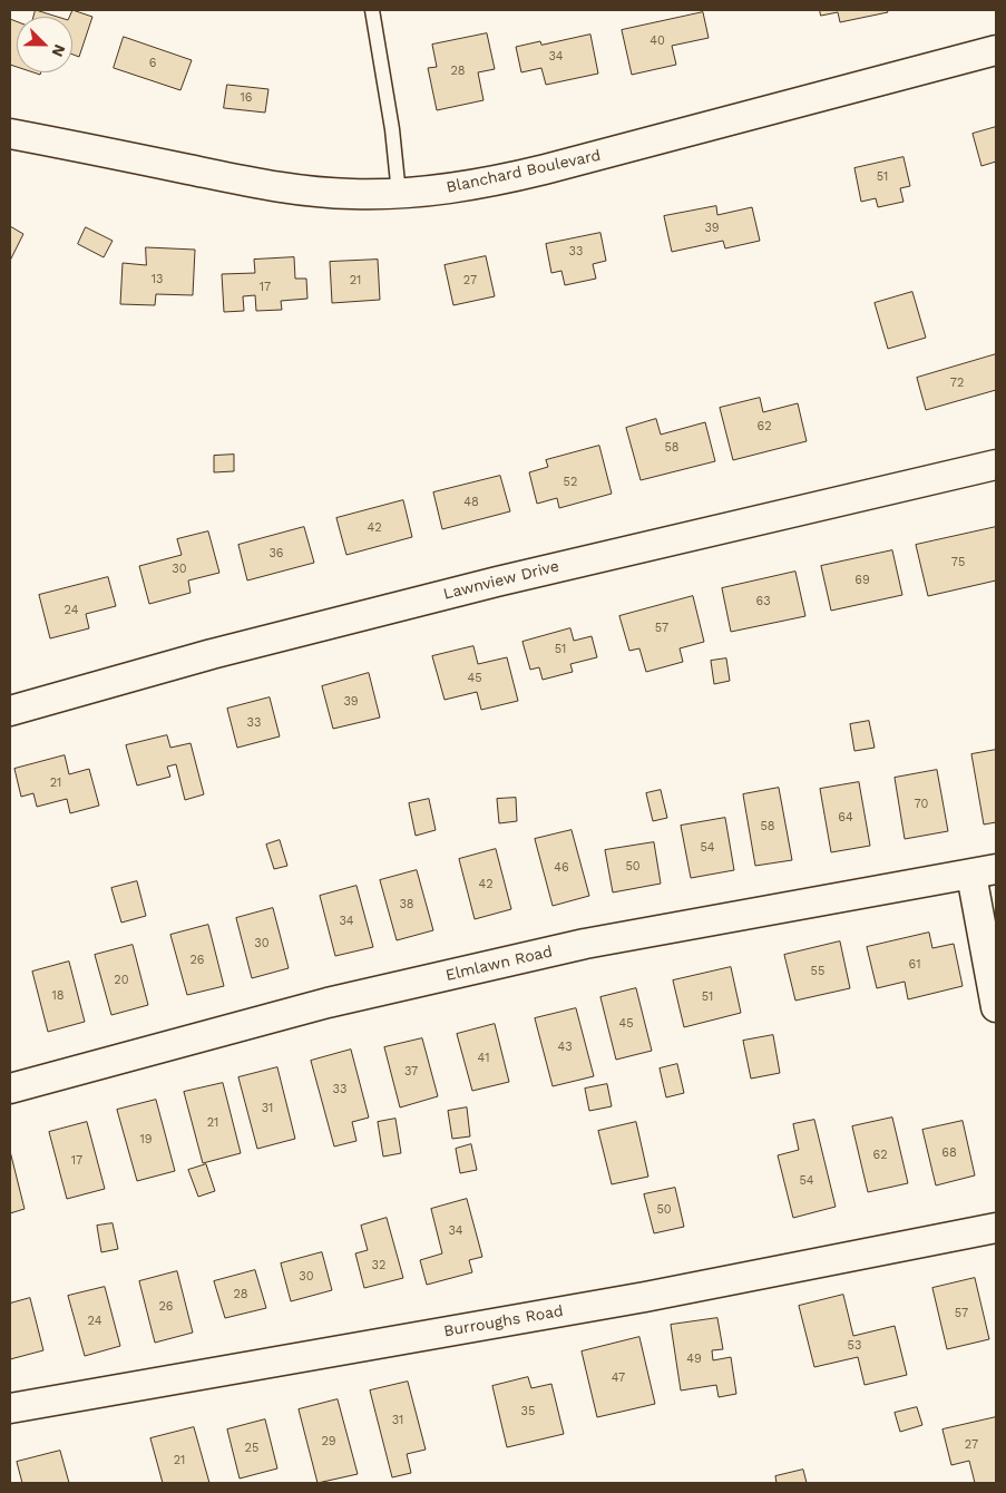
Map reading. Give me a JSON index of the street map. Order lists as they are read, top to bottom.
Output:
{
  "streets": {
    "street": [
      "Blanchard Boulevard",
      "Lawnview Drive",
      "Elmlawn Road",
      "Burroughs Road"
    ]
  },
  "house_numbers": [
    "40",
    "34",
    "6",
    "28",
    "16",
    "51",
    "39",
    "33",
    "13",
    "21",
    "27",
    "17",
    "72",
    "62",
    "58",
    "52",
    "48",
    "42",
    "36",
    "75",
    "30",
    "69",
    "63",
    "24",
    "57",
    "51",
    "45",
    "39",
    "33",
    "21",
    "70",
    "64",
    "58",
    "54",
    "50",
    "46",
    "42",
    "38",
    "34",
    "30",
    "26",
    "61",
    "55",
    "20",
    "18",
    "51",
    "45",
    "43",
    "41",
    "37",
    "33",
    "31",
    "21",
    "19",
    "68",
    "62",
    "17",
    "54",
    "50",
    "34",
    "32",
    "30",
    "28",
    "26",
    "57",
    "24",
    "53",
    "49",
    "47",
    "35",
    "31",
    "29",
    "27",
    "25",
    "21"
  ],
  "north": "bottom right"
}
